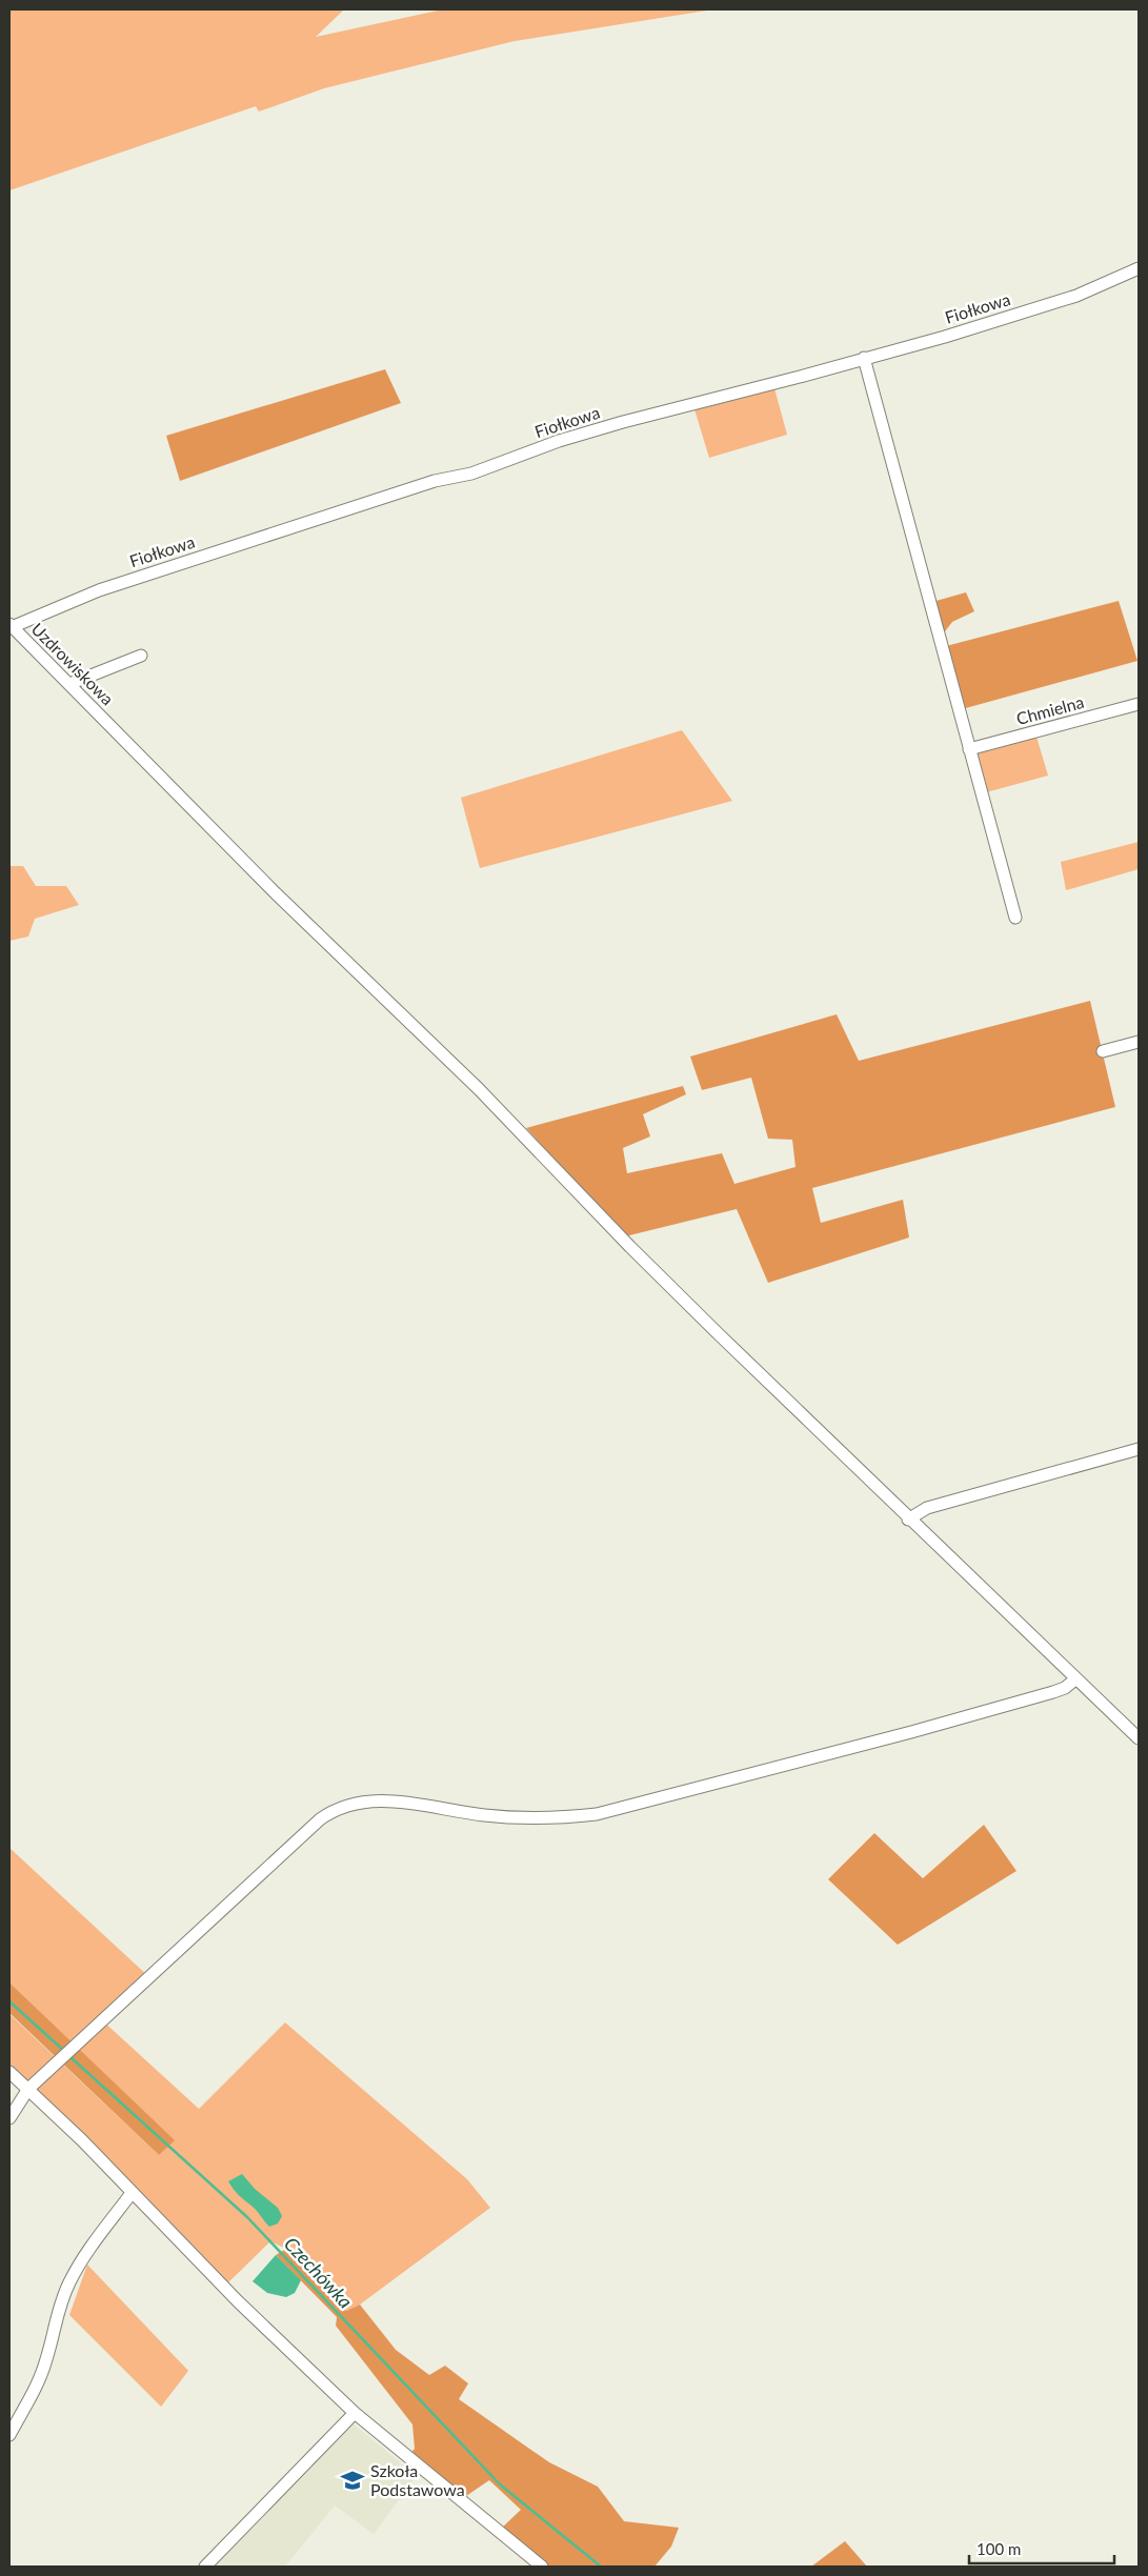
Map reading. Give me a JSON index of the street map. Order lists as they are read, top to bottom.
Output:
{
  "streets": {
    "street": ["Fiołkowa", "Uzdrowiskowa", "Chmielna"]
  },
  "crossings": [
    ["Fiołkowa", "Uzdrowiskowa"]
  ],
  "water": ["Czechówka"],
  "places": {
    "school or university": ["Szkoła Podstawowa"]
  },
  "scale_bar": "100 m"
}
